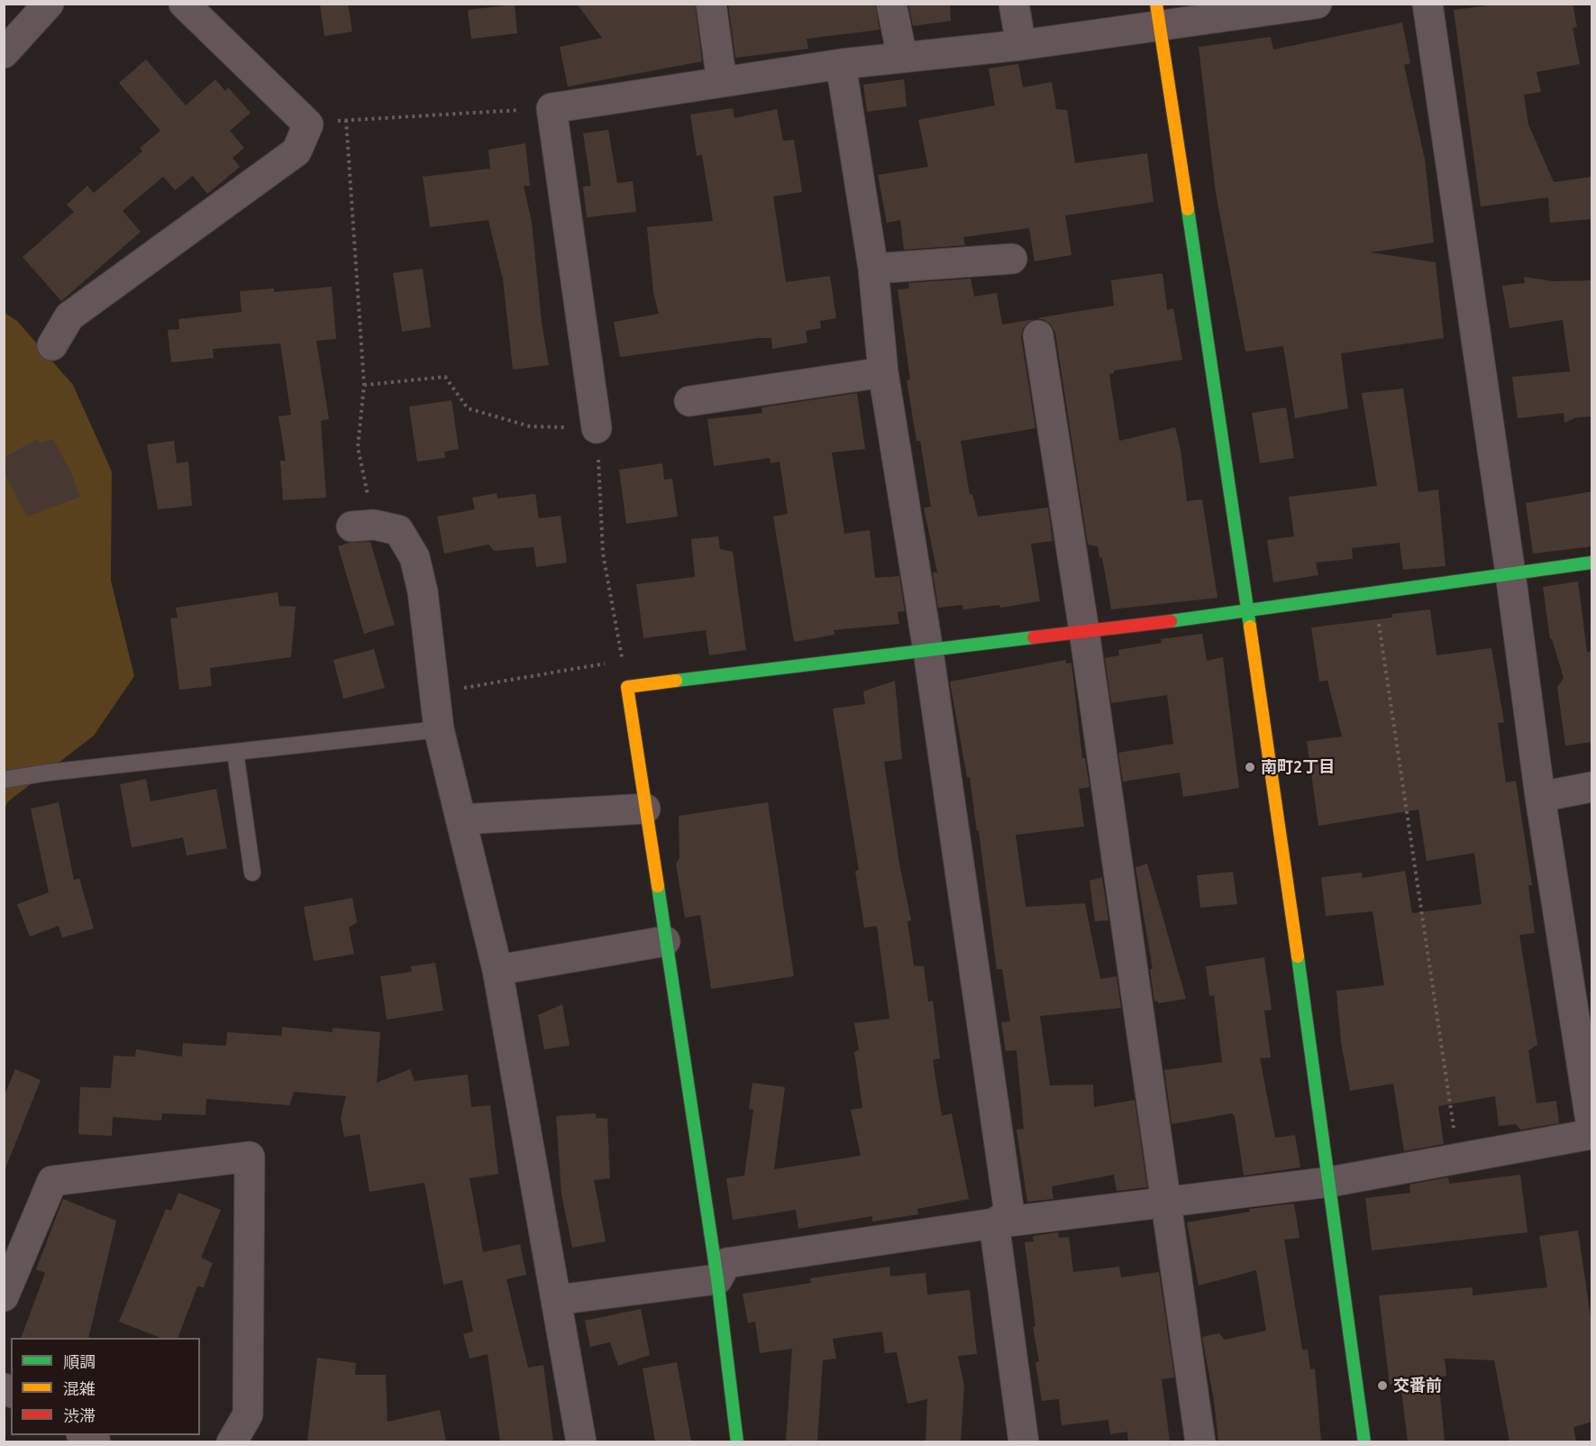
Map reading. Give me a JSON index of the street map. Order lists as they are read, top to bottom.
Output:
{
  "places": ["南町2丁目", "交番前"],
  "legend": ["順調", "混雑", "渋滞"]
}
